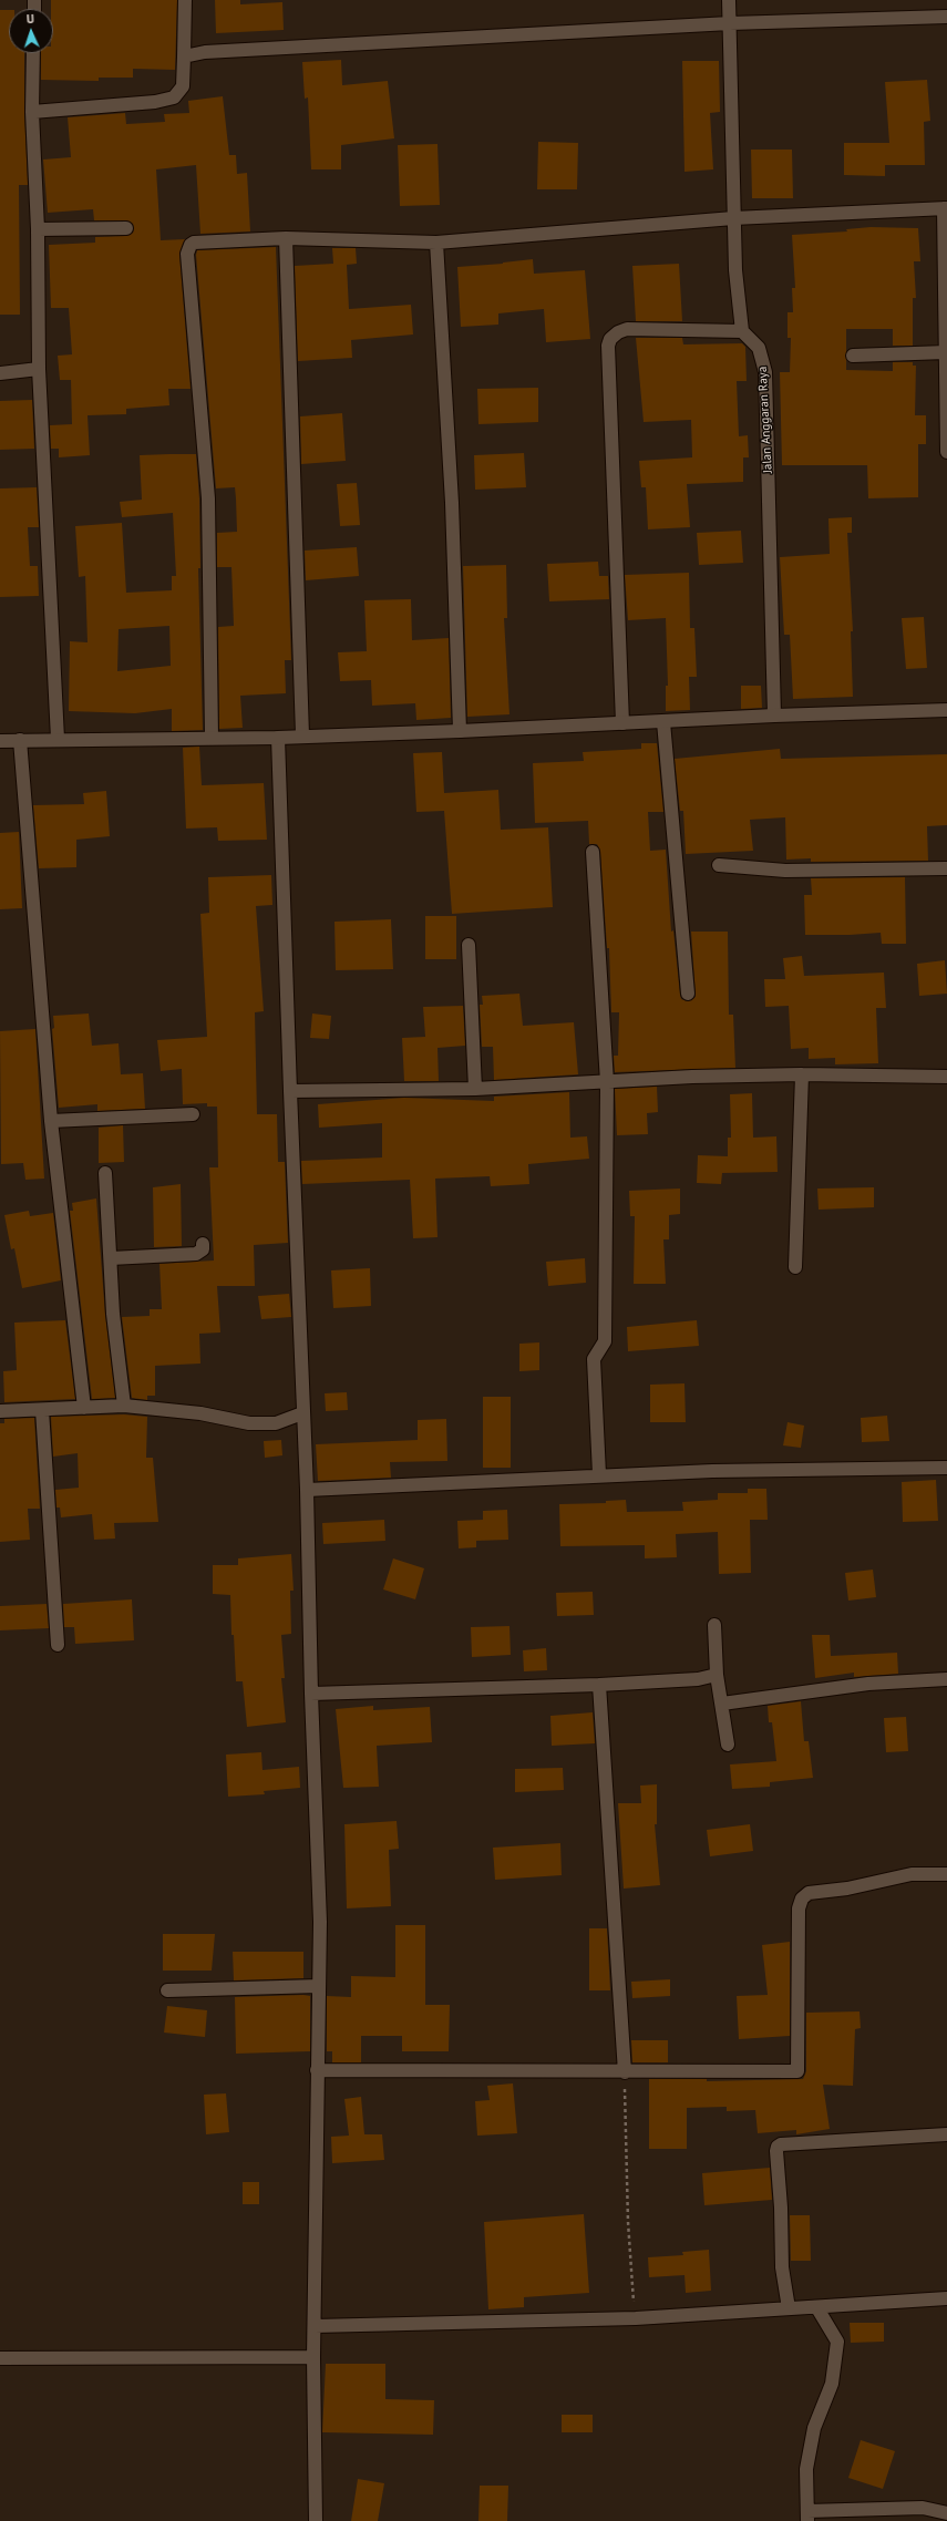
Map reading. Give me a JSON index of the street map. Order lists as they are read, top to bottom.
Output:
{
  "streets": {
    "street": ["Jalan Anggaran Raya"]
  },
  "north": "top"
}
